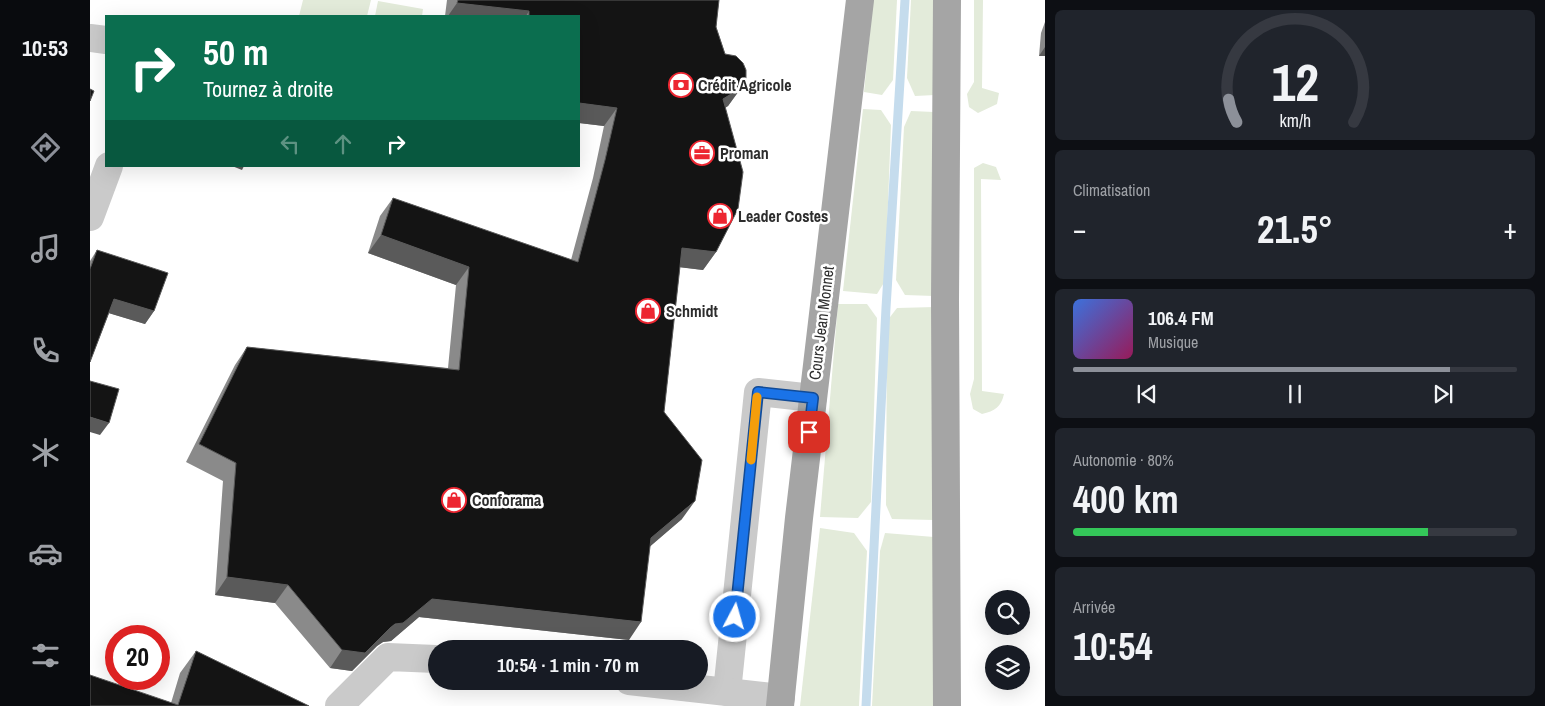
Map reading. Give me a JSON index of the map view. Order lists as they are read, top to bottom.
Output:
{
  "streets": {
    "main road": ["Cours Jean Monnet"]
  },
  "places": {
    "bank": ["Crédit Agricole"],
    "office": ["Proman"],
    "shop": ["Leader Costes", "Schmidt", "Conforama"]
  },
  "page": {
    "tabs": "10:53",
    "turn": ["50 m", "Tournez à droite"],
    "tile": [
      "Climatisation",
      ["Autonomie · 80%", "400 km"],
      ["Arrivée", "10:54"]
    ],
    "heat": ["−", "21.5°", "+"],
    "song": ["106.4 FM", "Musique"],
    "limit": "20",
    "trip": "10:54 · 1 min · 70 m",
    "gauge": ["12", "km/h"]
  }
}
